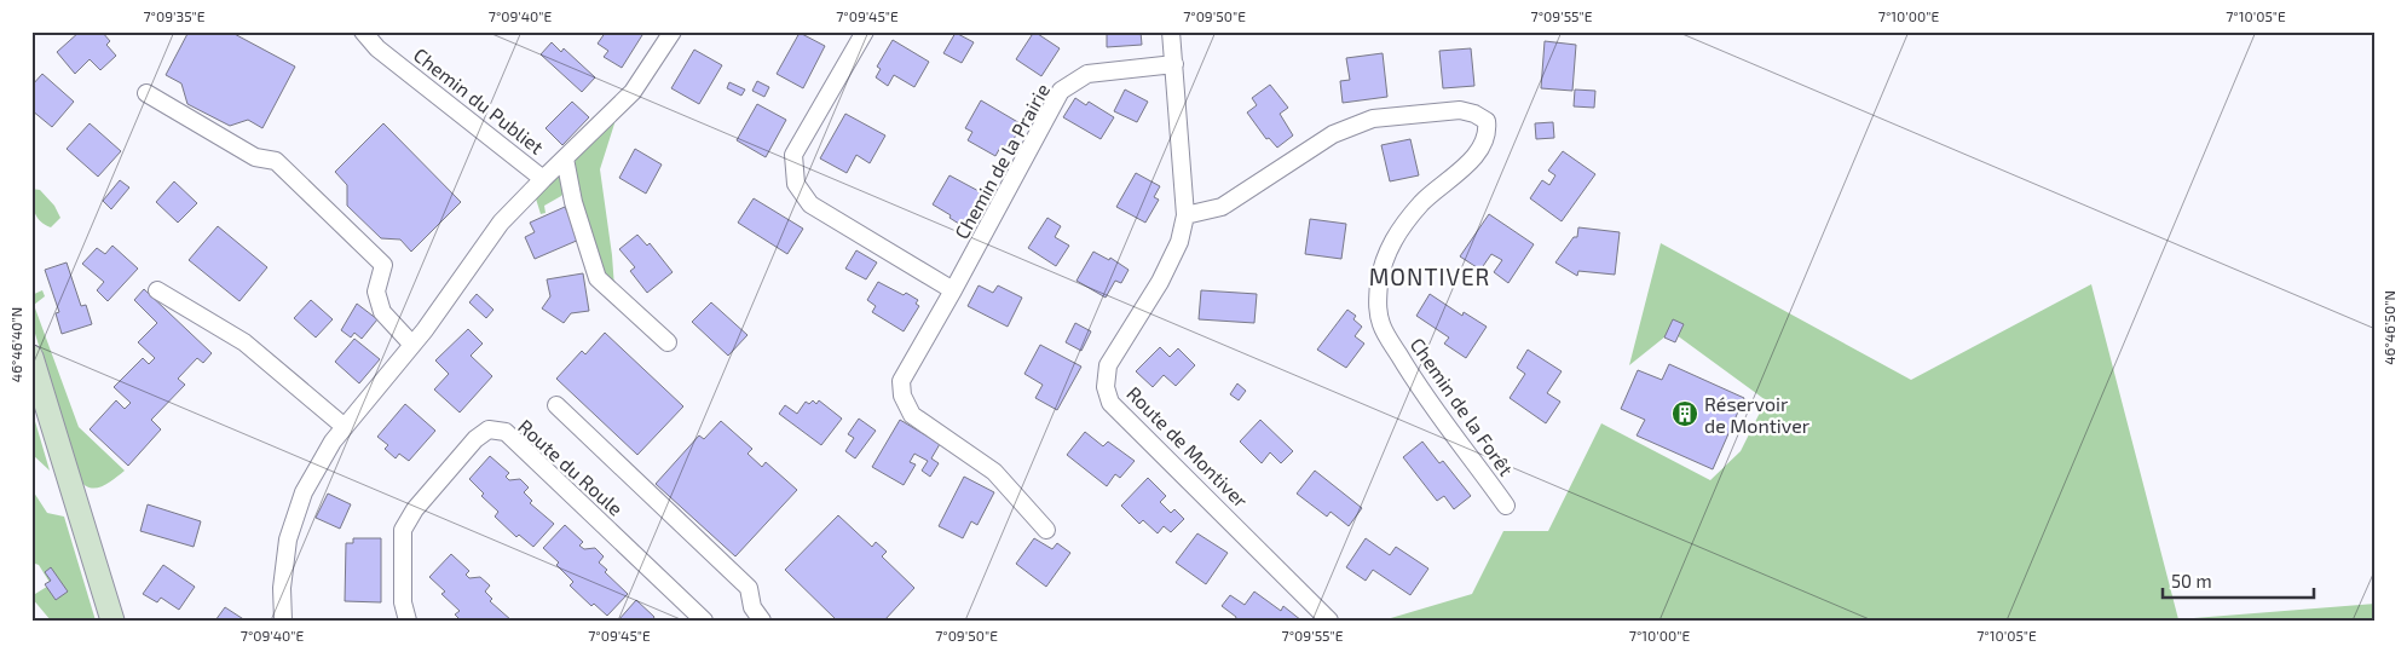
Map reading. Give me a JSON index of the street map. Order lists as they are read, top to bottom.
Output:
{
  "streets": {
    "street": [
      "Chemin du Publiet",
      "Chemin de la Prairie",
      "Chemin de la Forêt",
      "Route de Montiver",
      "Route du Roule"
    ]
  },
  "crossings": [
    ["Chemin de la Prairie", "Route de Montiver"],
    ["Chemin de la Forêt", "Route de Montiver"]
  ],
  "districts": ["MONTIVER"],
  "places": {
    "building": ["Réservoir de Montiver"]
  },
  "scale_bar": "50 m",
  "coordinates": [
    "7°09'35\"E",
    "7°09'40\"E",
    "7°09'45\"E",
    "7°09'50\"E",
    "7°09'55\"E",
    "7°10'00\"E",
    "7°10'05\"E",
    "46°46'50\"N",
    "46°46'40\"N"
  ]
}
